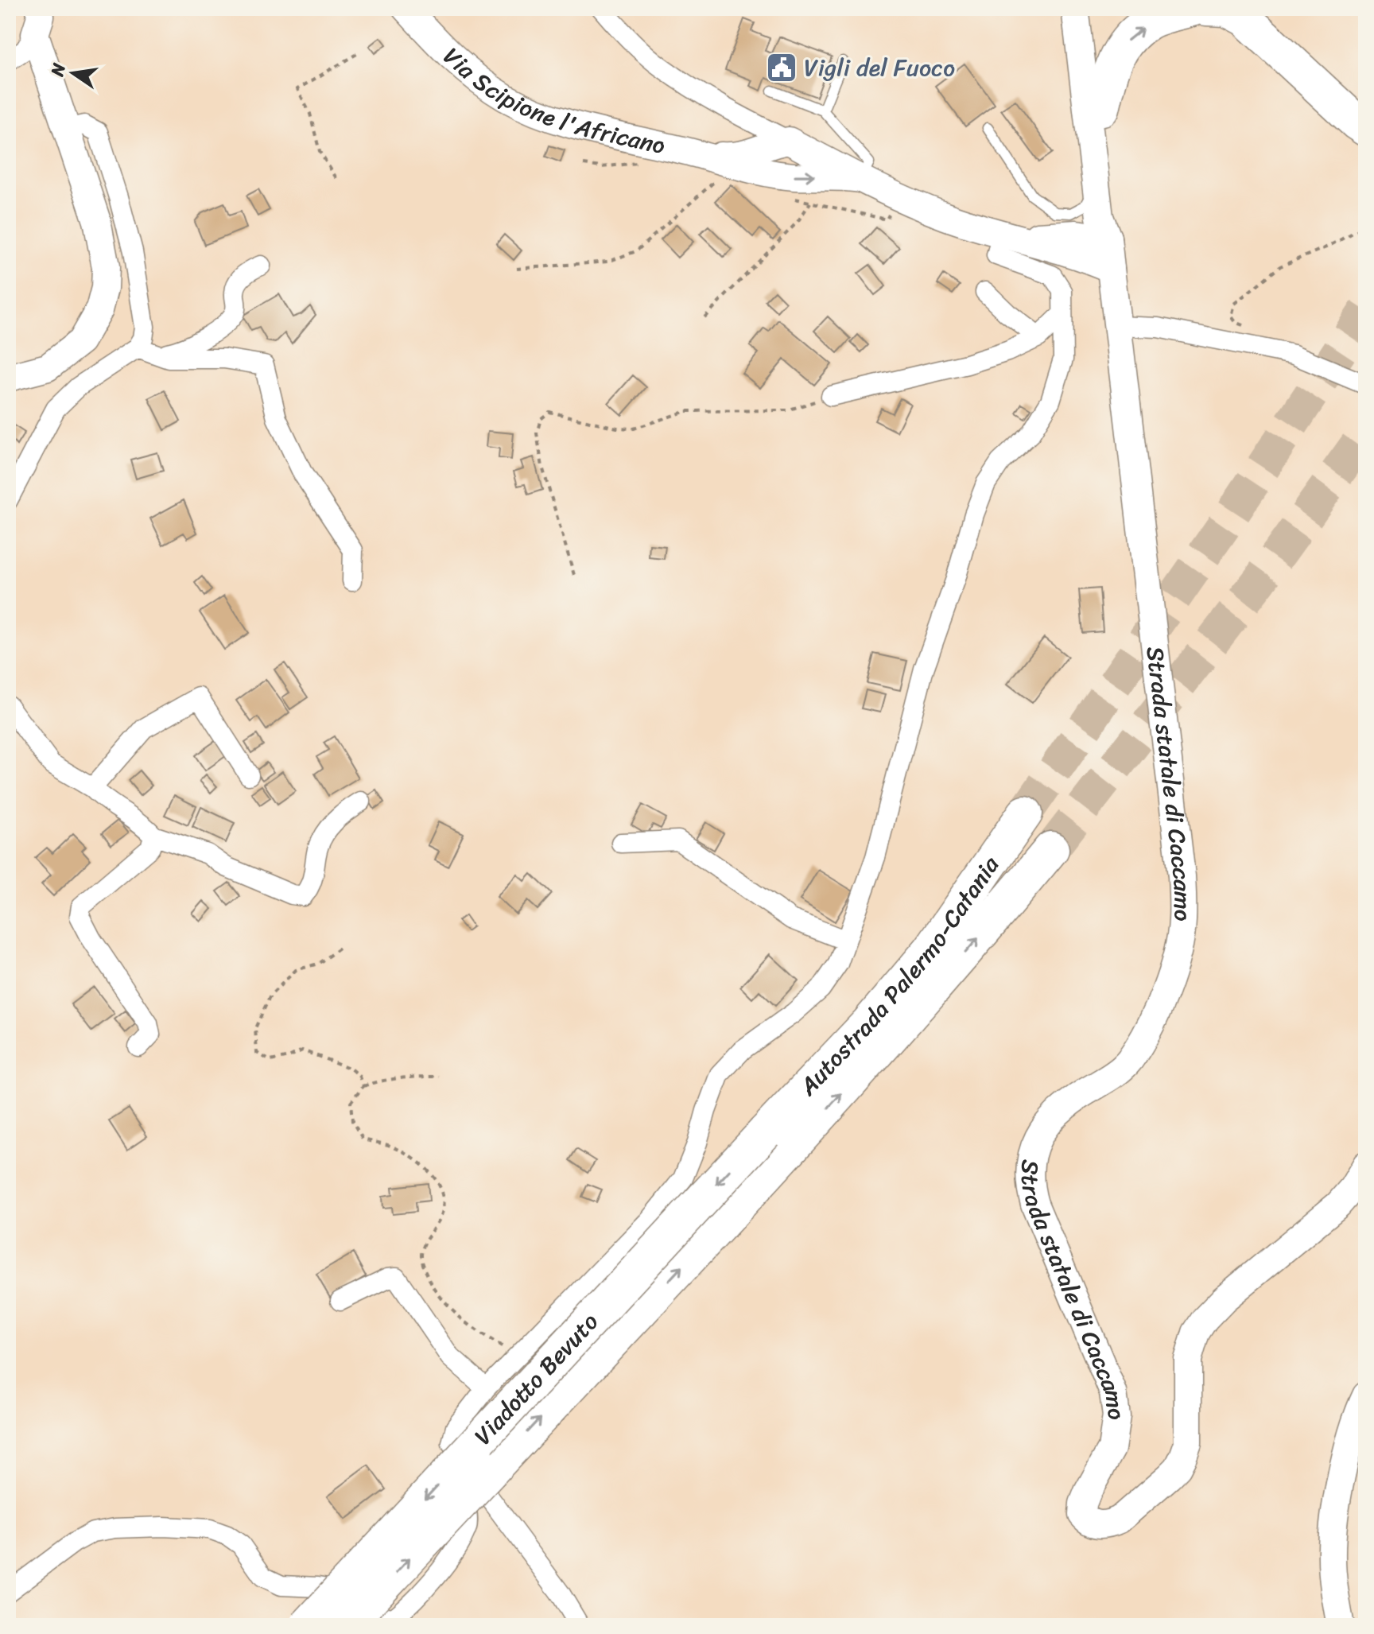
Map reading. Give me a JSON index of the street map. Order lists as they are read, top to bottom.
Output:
{
  "streets": {
    "highway": ["Autostrada Palermo-Catania", "Viadotto Bevuto"],
    "main road": ["Via Scipione l'Africano", "Strada statale di Caccamo"]
  },
  "crossings": [
    ["Autostrada Palermo-Catania", "Viadotto Bevuto"]
  ],
  "places": {
    "public building": ["Vigli del Fuoco"]
  },
  "north": "left"
}
